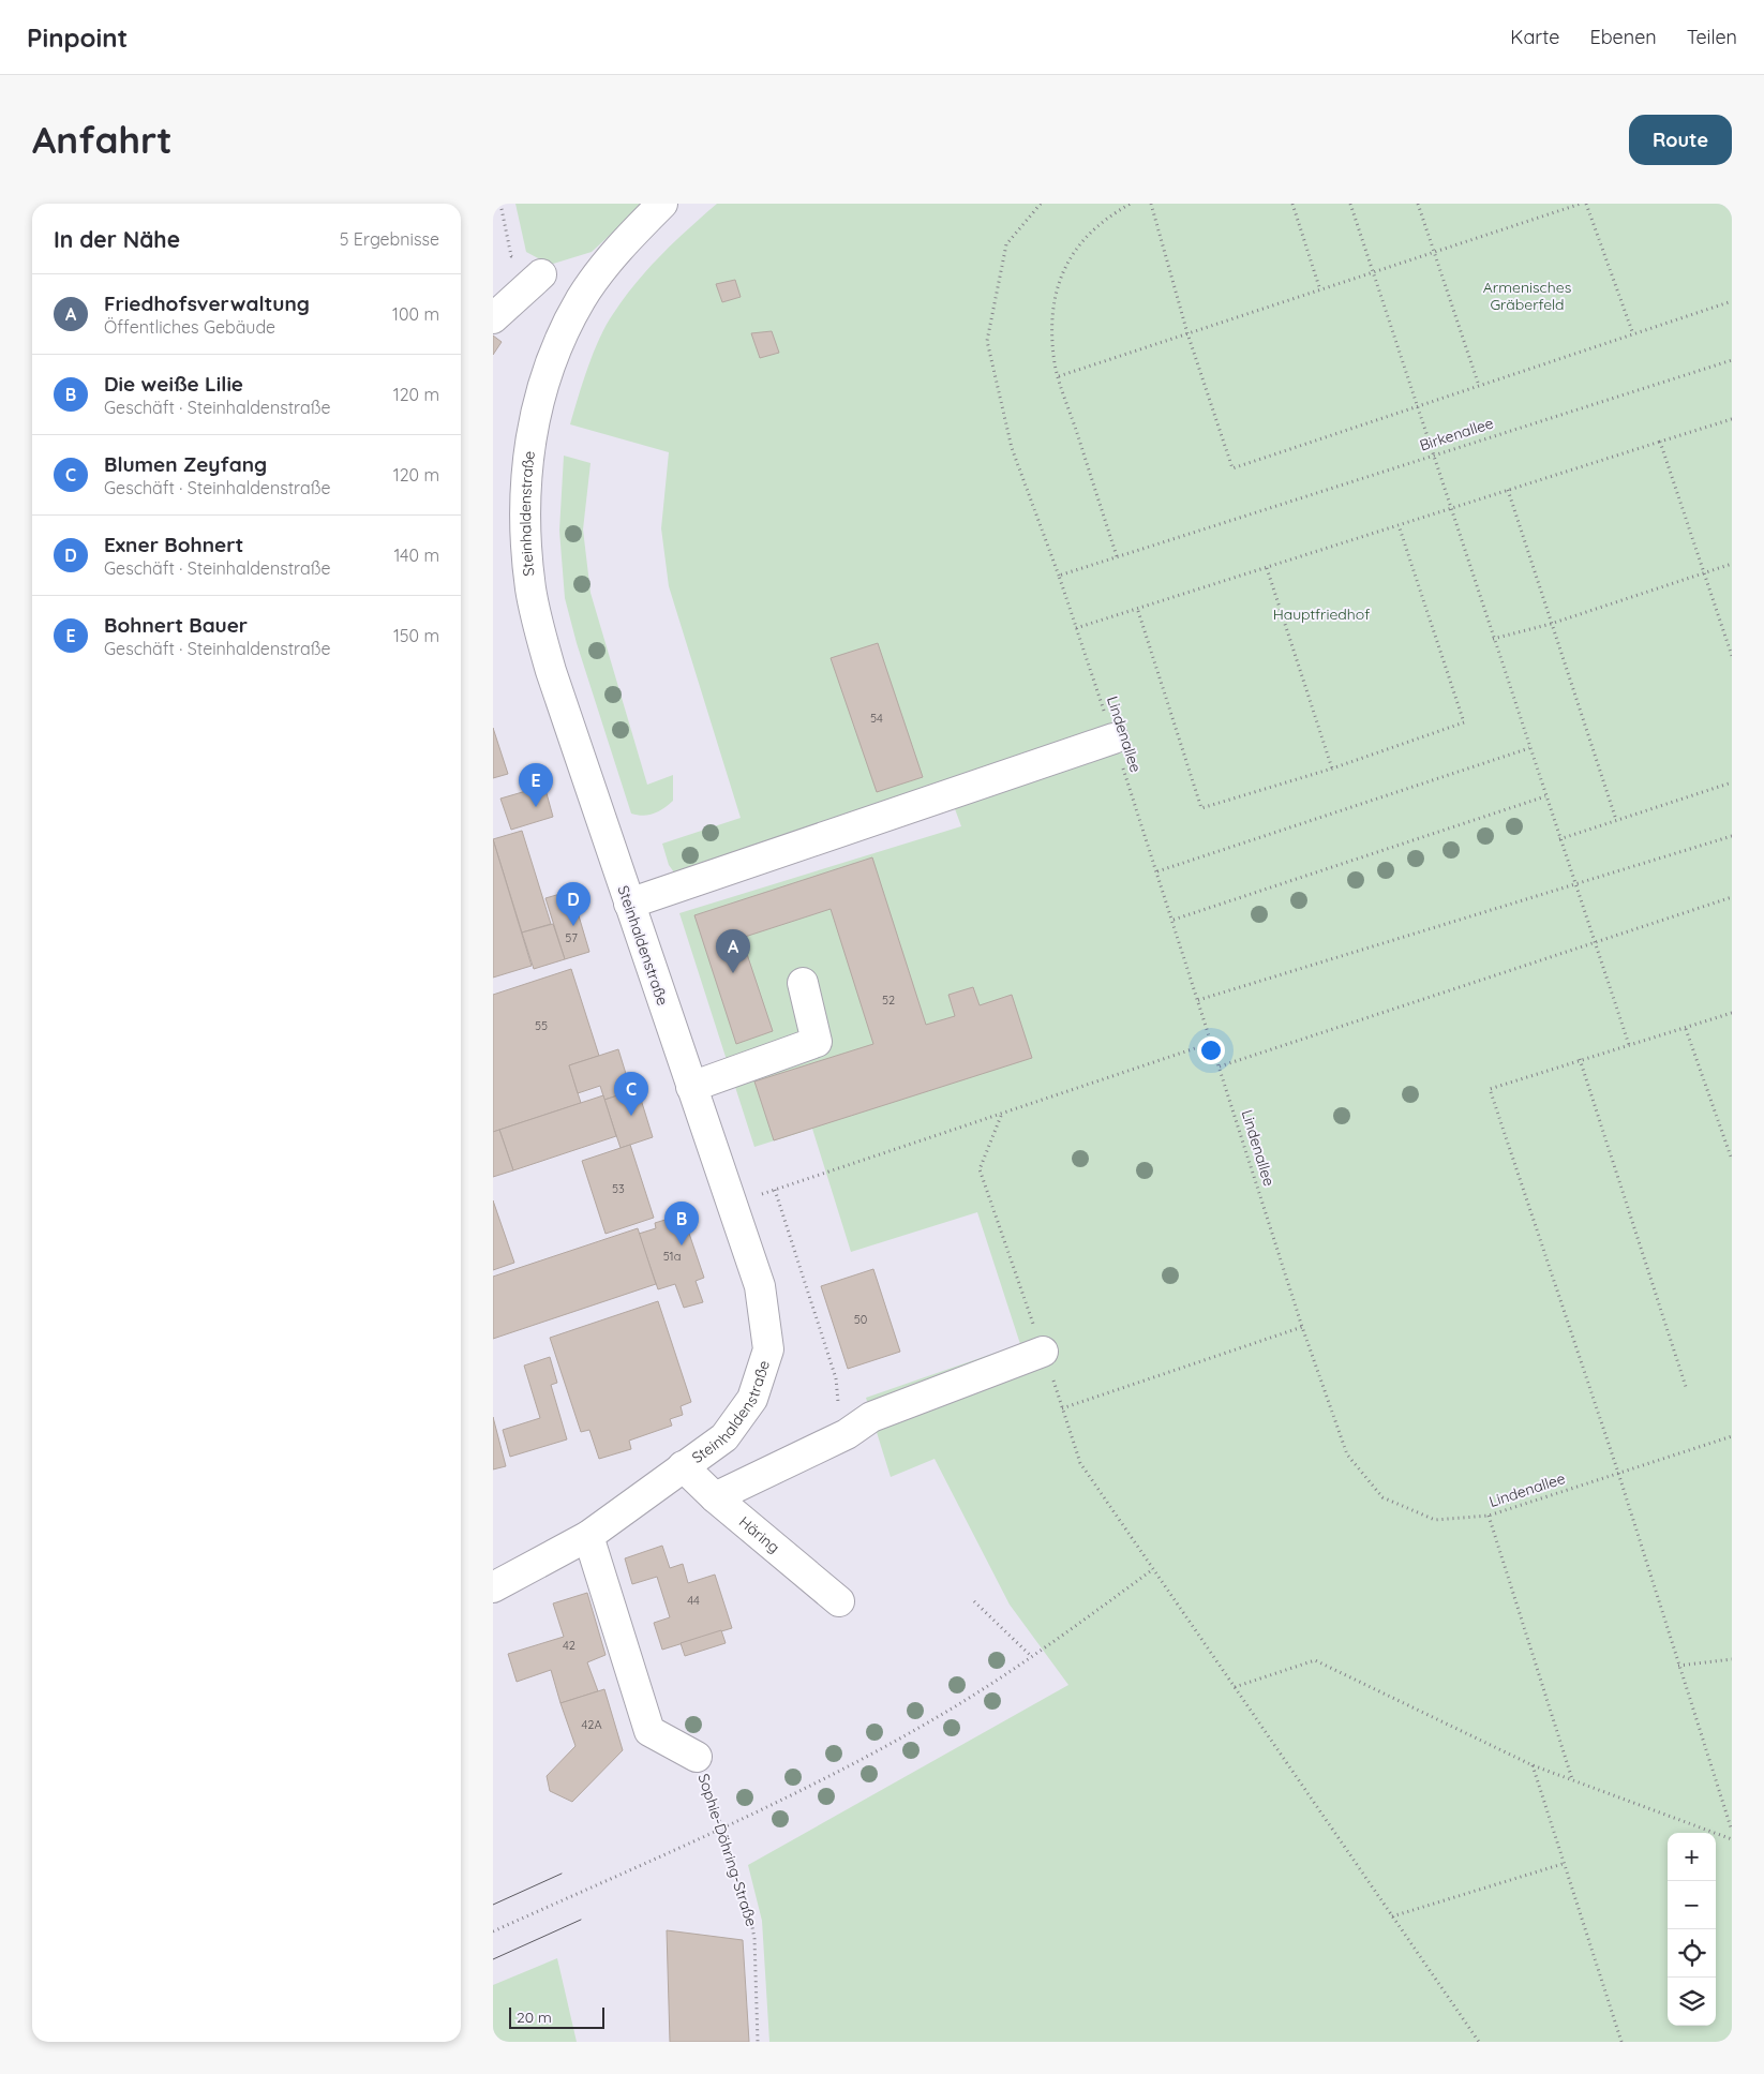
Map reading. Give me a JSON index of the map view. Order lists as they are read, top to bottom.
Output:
{
  "streets": {
    "street": ["Steinhaldenstraße", "Häring", "Sophie-Döhring-Straße"],
    "path": ["Birkenallee", "Lindenallee"]
  },
  "crossings": [
    ["Steinhaldenstraße", "Häring"],
    ["Steinhaldenstraße", "Sophie-Döhring-Straße"]
  ],
  "parks": ["Armenisches Gräberfeld", "Hauptfriedhof"],
  "house_numbers": [
    "54",
    "57",
    "52",
    "55",
    "53",
    "51a",
    "50",
    "44",
    "42",
    "42A"
  ],
  "scale_bar": "20 m",
  "page": {
    "header": "Pinpoint",
    "nav": ["Karte", "Ebenen", "Teilen"],
    "buttons": "Route",
    "title": "Anfahrt",
    "heading": ["In der Nähe", "5 Ergebnisse"],
    "list": [
      {
        "mark": "A",
        "name": "Friedhofsverwaltung",
        "note": "Öffentliches Gebäude",
        "value": "100 m"
      },
      {
        "mark": "B",
        "name": "Die weiße Lilie",
        "note": "Geschäft · Steinhaldenstraße",
        "value": "120 m"
      },
      {
        "mark": "C",
        "name": "Blumen Zeyfang",
        "note": "Geschäft · Steinhaldenstraße",
        "value": "120 m"
      },
      {
        "mark": "D",
        "name": "Exner Bohnert",
        "note": "Geschäft · Steinhaldenstraße",
        "value": "140 m"
      },
      {
        "mark": "E",
        "name": "Bohnert Bauer",
        "note": "Geschäft · Steinhaldenstraße",
        "value": "150 m"
      }
    ],
    "pins": [
      "E",
      "D",
      "A",
      "C",
      "B"
    ],
    "map_buttons": ["+", "−"],
    "scale": "20 m"
  }
}
